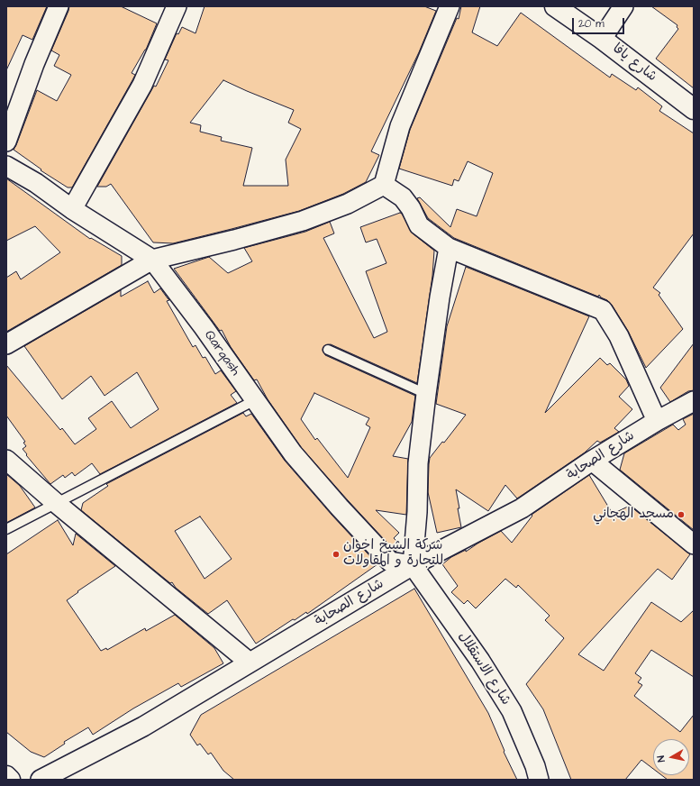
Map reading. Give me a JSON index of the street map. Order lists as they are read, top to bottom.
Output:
{
  "streets": {
    "street": [
      "شارع يافا",
      "Qarqash",
      "شارع الصحابة",
      "شارع الاستقلال"
    ]
  },
  "crossings": [
    ["Qarqash", "شارع الصحابة"],
    ["Qarqash", "شارع الاستقلال"],
    ["شارع الصحابة", "شارع الاستقلال"]
  ],
  "places": ["مسجد الهجاني", "شركة الشيخ اخوان للتجارة و المقاولات"],
  "scale_bar": "20 m",
  "north": "left"
}
